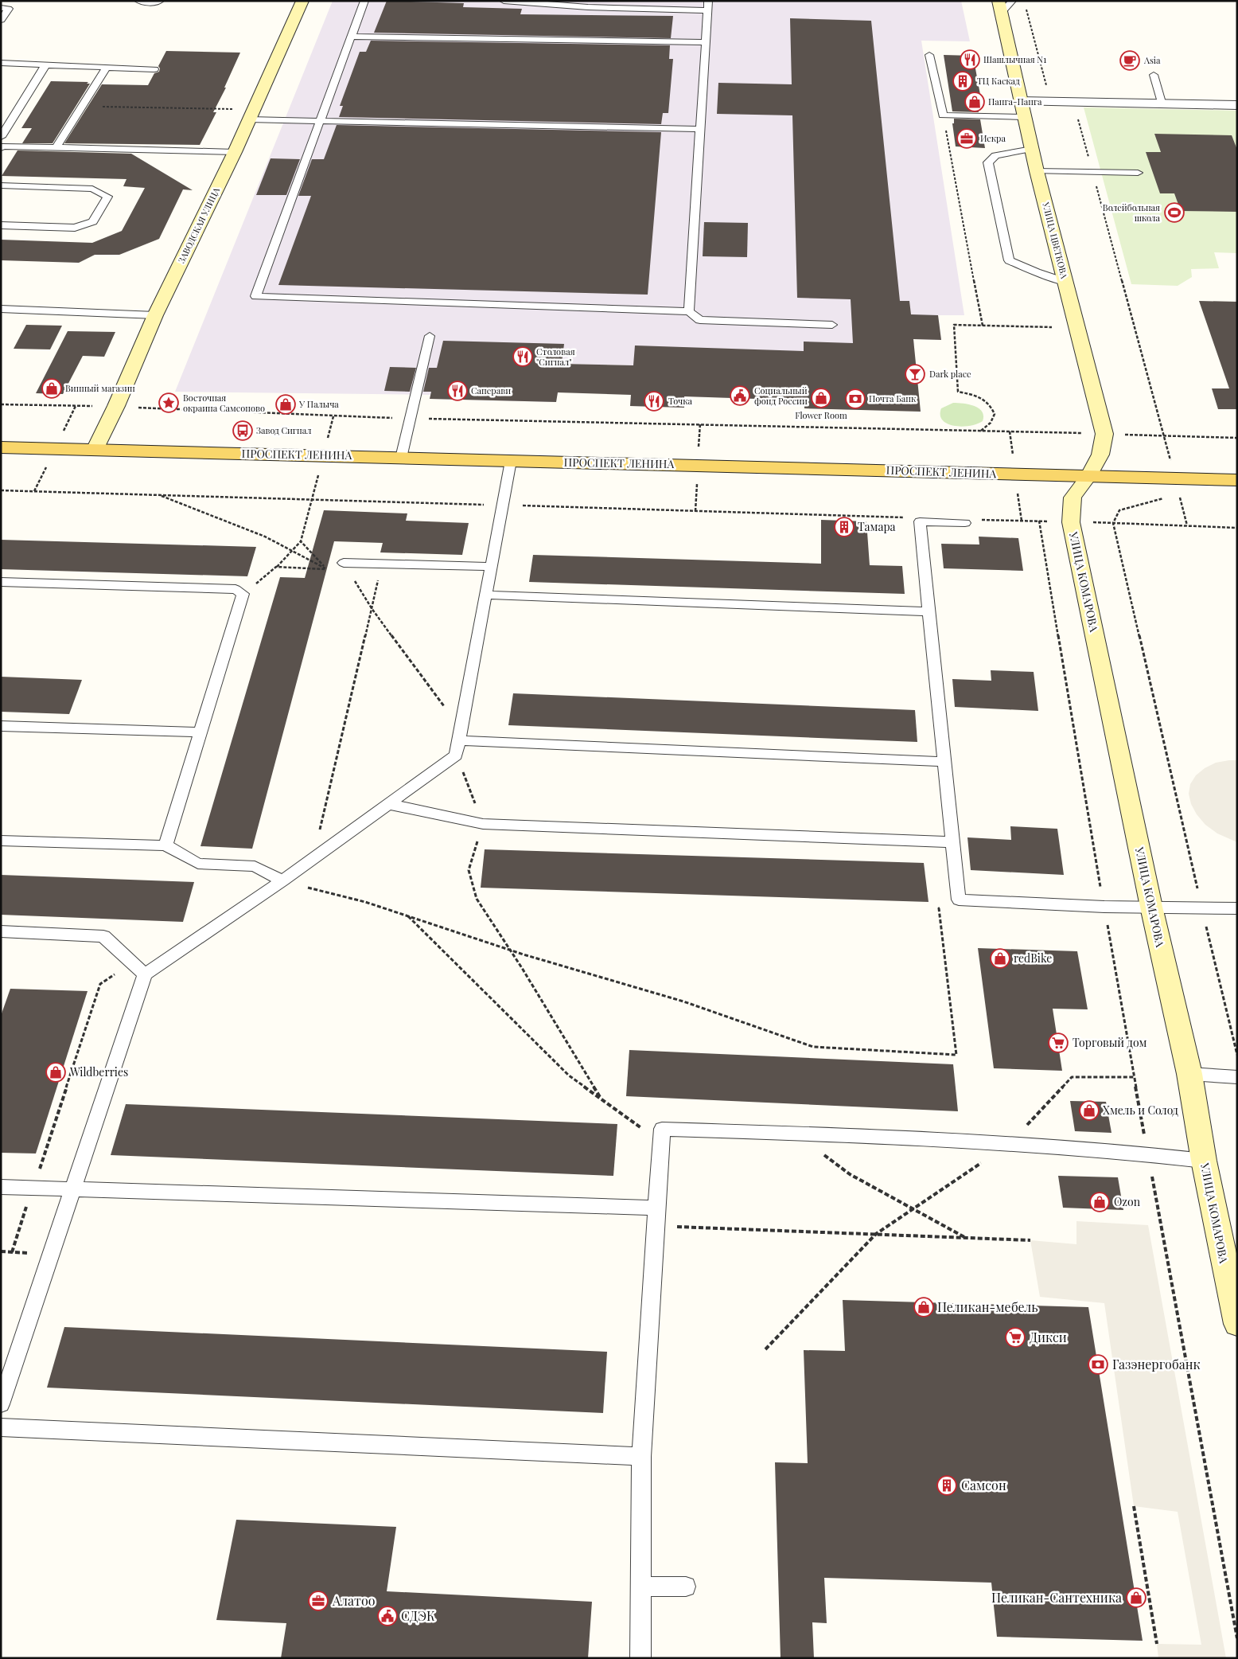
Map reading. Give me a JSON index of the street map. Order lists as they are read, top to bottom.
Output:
{
  "streets": {
    "main road": ["ПРОСПЕКТ ЛЕНИНА"],
    "street": ["ЗАВОДСКАЯ УЛИЦА", "УЛИЦА ЦВЕТКОВА", "УЛИЦА КОМАРОВА"]
  },
  "crossings": [
    ["ЗАВОДСКАЯ УЛИЦА", "ПРОСПЕКТ ЛЕНИНА"],
    ["УЛИЦА ЦВЕТКОВА", "ПРОСПЕКТ ЛЕНИНА"],
    ["УЛИЦА ЦВЕТКОВА", "УЛИЦА КОМАРОВА"],
    ["ПРОСПЕКТ ЛЕНИНА", "УЛИЦА КОМАРОВА"]
  ],
  "places": {
    "restaurant": [
      "Шашлычная N1",
      "Столовая \"Сигнал\"",
      "Саперави",
      "Точка"
    ],
    "cafe": ["Asia"],
    "building": ["ТЦ Каскад", "Тамара", "Самсон"],
    "shop": [
      "Панга-Панга",
      "Винный магазин",
      "Flower Room",
      "У Палыча",
      "redBike",
      "Wildberries",
      "Хмель и Солод",
      "Ozon",
      "Пеликан-мебель",
      "Пеликан-Сантехника"
    ],
    "office": ["Искра", "Алатоо"],
    "sports": ["Волейбольная школа"],
    "bar": ["Dark place"],
    "public building": ["Социальный фонд России", "СДЭК"],
    "bank": ["Почта Банк", "Газэнергобанк"],
    "place": ["Восточная окраина Самсоново"],
    "bus stop": ["Завод Сигнал"],
    "supermarket": ["Торговый дом", "Дикси"]
  }
}
